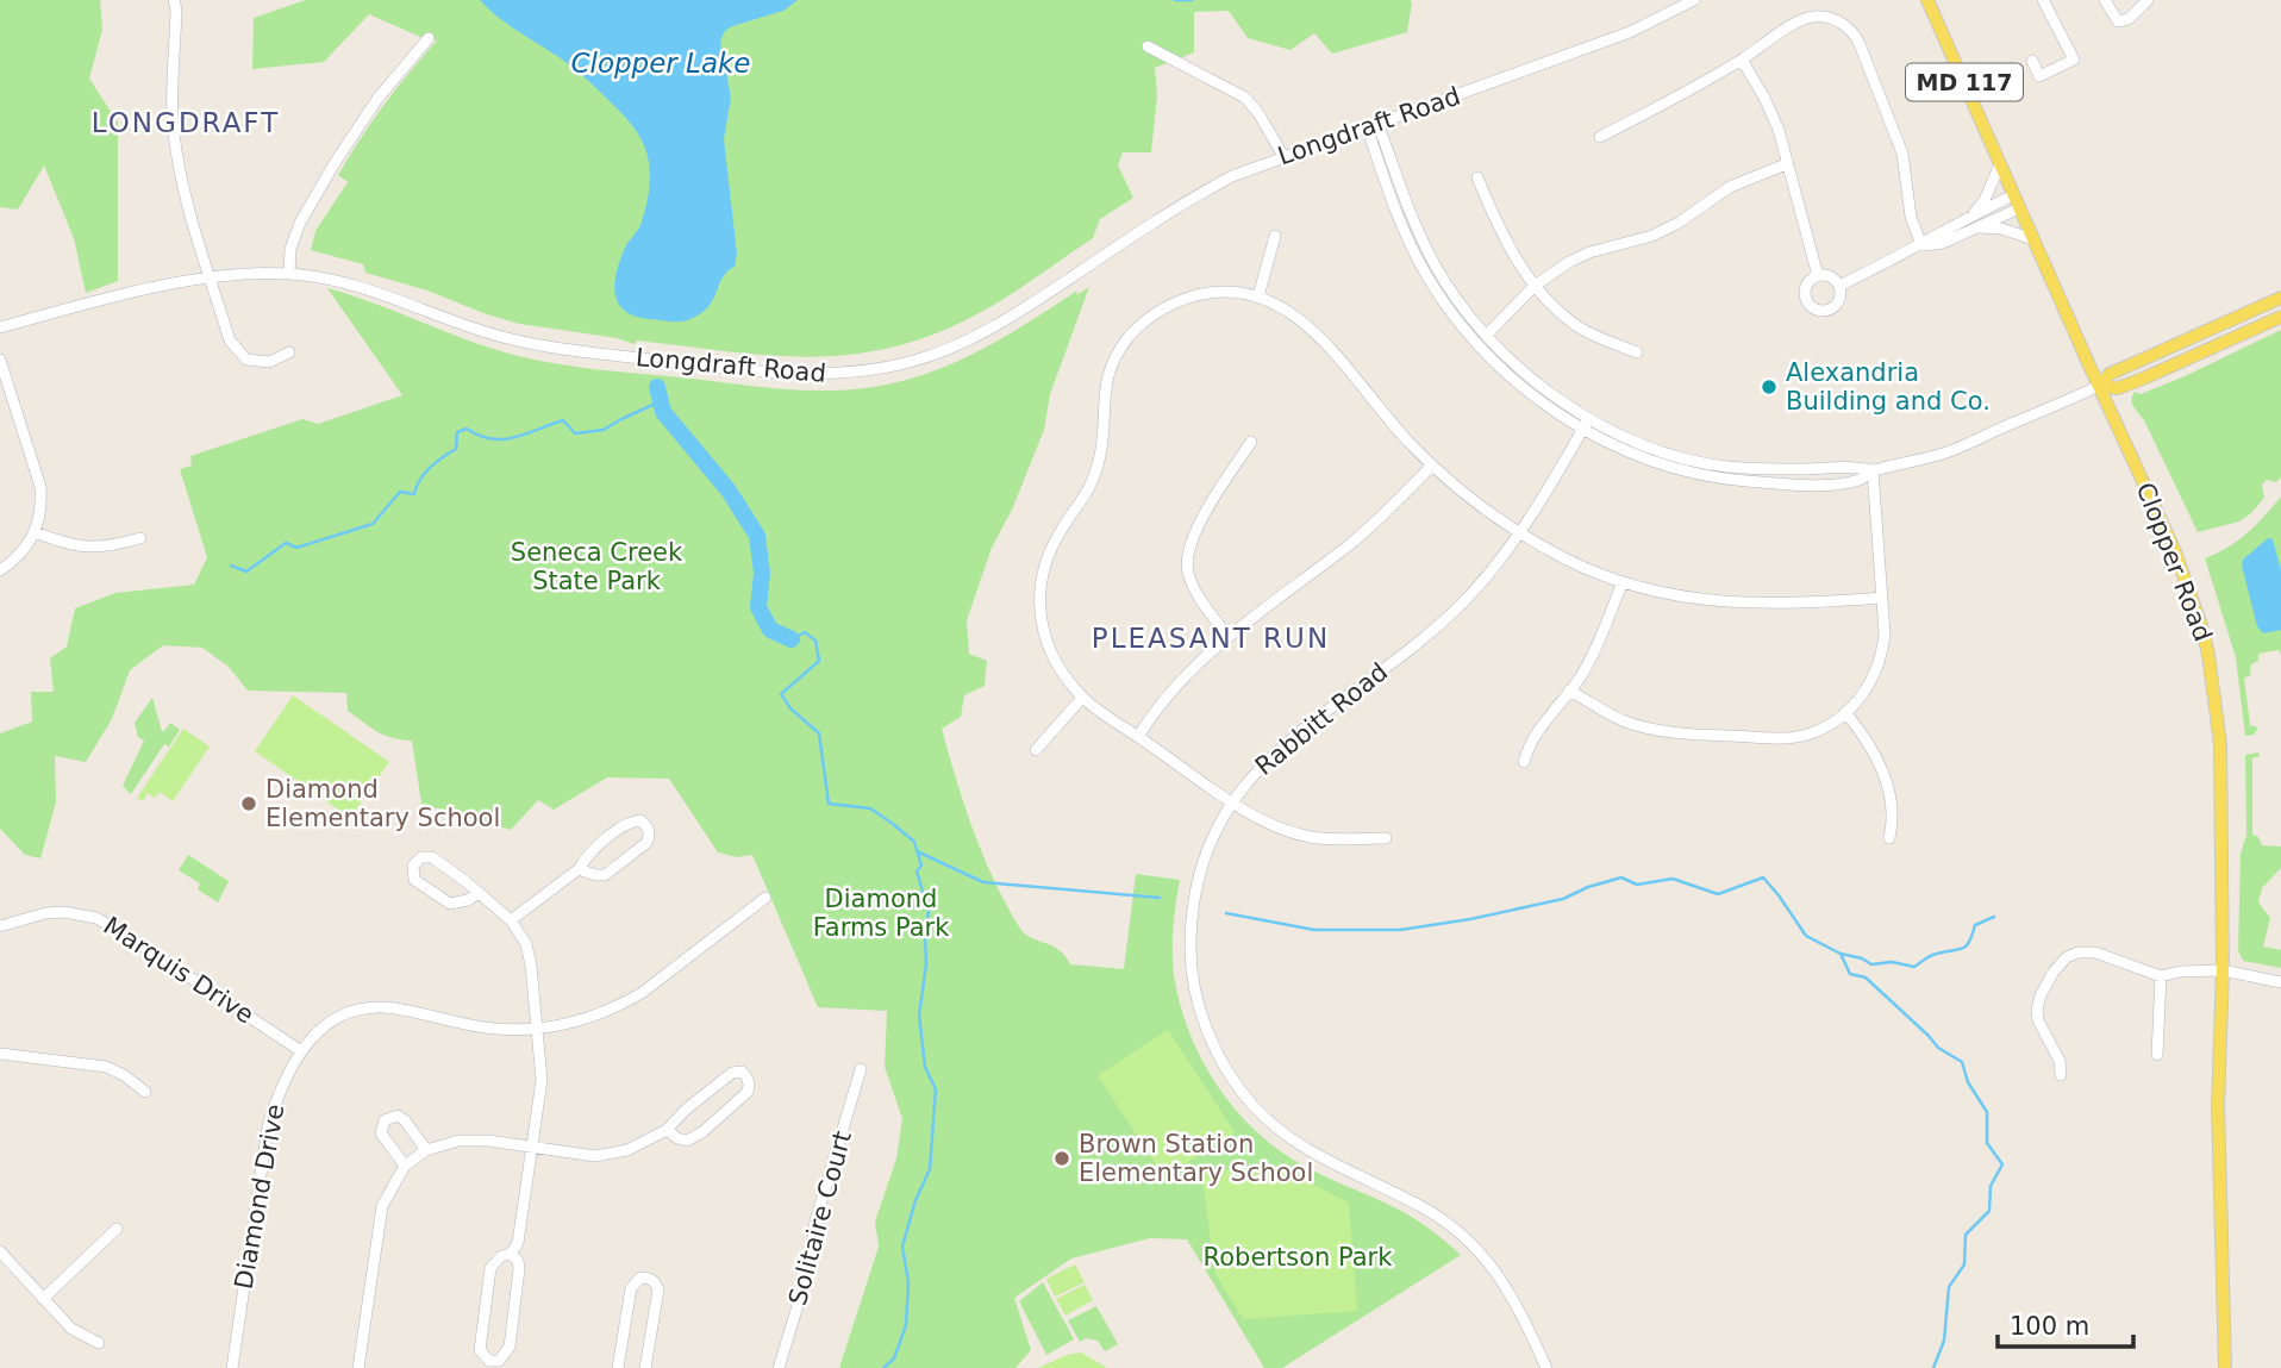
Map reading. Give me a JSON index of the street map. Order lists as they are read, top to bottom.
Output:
{
  "streets": {
    "main road": ["MD 117", "Clopper Road"],
    "street": [
      "Longdraft Road",
      "Rabbitt Road",
      "Marquis Drive",
      "Diamond Drive",
      "Solitaire Court"
    ]
  },
  "crossings": [
    ["Marquis Drive", "Diamond Drive"]
  ],
  "districts": ["LONGDRAFT", "PLEASANT RUN"],
  "water": ["Clopper Lake"],
  "parks": ["Seneca Creek State Park", "Diamond Farms Park", "Robertson Park"],
  "places": ["Alexandria Building and Co.", "Diamond Elementary School", "Brown Station Elementary School"],
  "scale_bar": "100 m"
}
